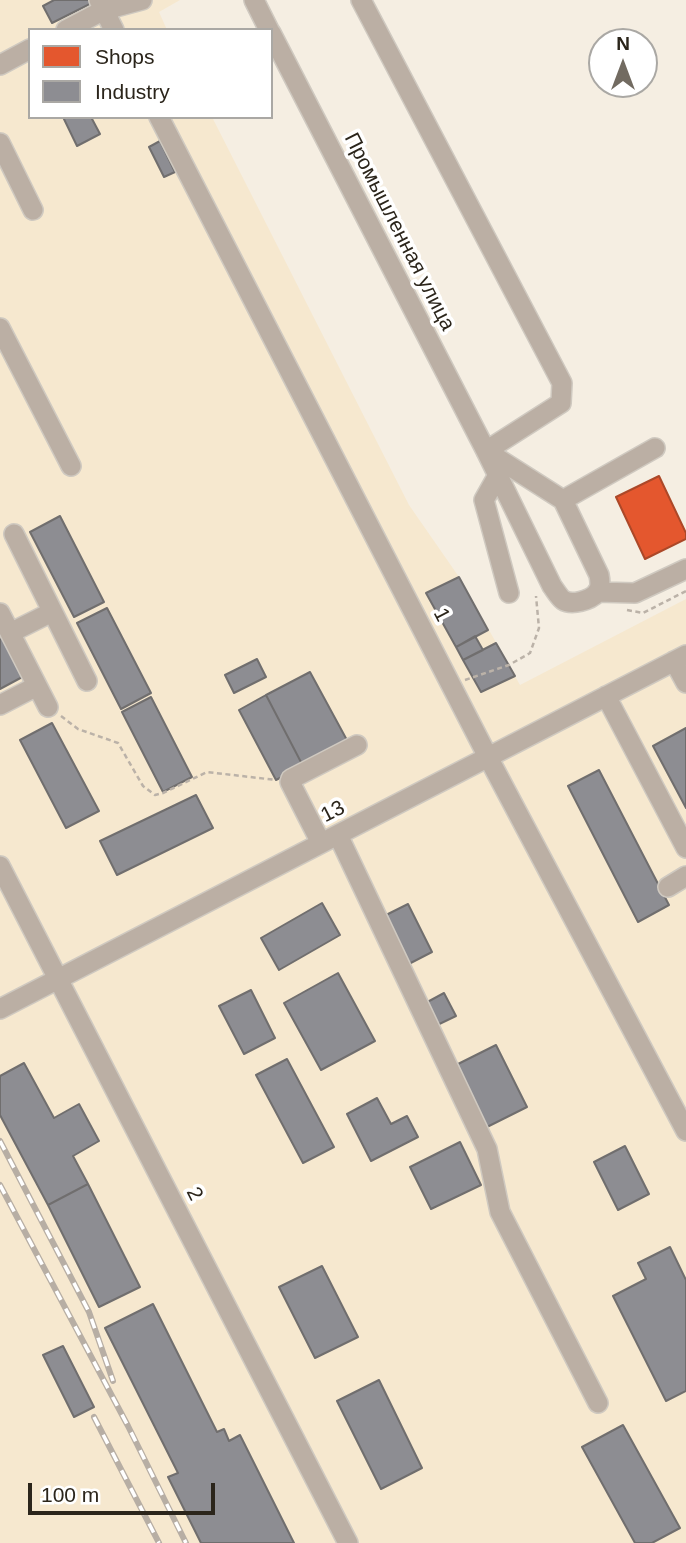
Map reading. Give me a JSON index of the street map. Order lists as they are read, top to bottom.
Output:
{
  "streets": {
    "street": [
      "Промышленная улица",
      "1",
      "13",
      "2"
    ]
  },
  "crossings": [
    ["1", "13"],
    ["13", "2"]
  ],
  "legend": ["Shops", "Industry"],
  "scale_bar": "100 m",
  "north": "top"
}
